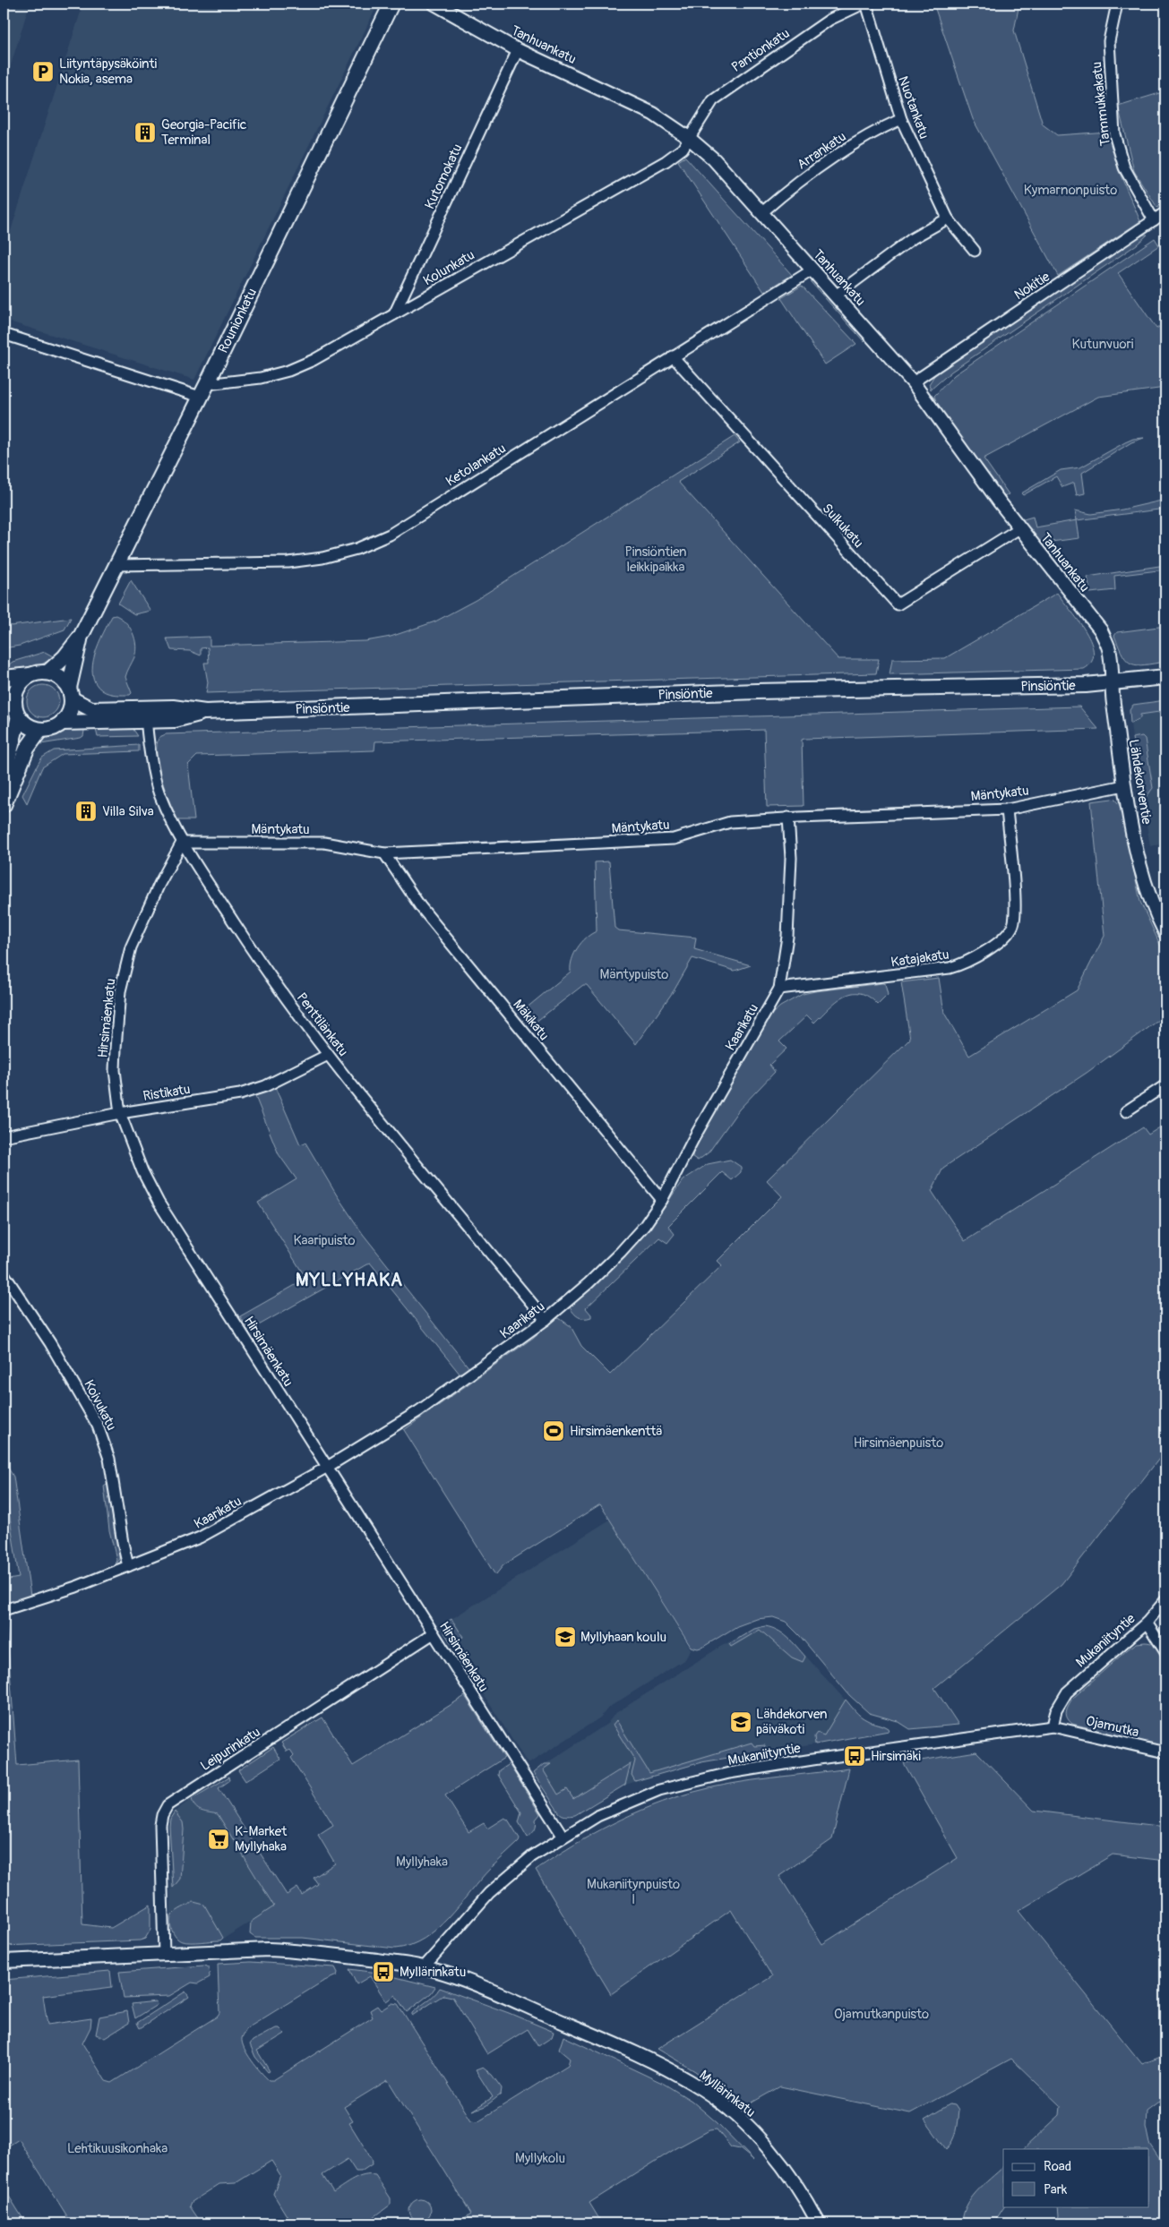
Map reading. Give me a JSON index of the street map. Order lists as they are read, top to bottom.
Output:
{
  "streets": {
    "main road": ["Rounionkatu", "Pinsiöntie"],
    "street": [
      "Tanhuankatu",
      "Pantionkatu",
      "Tammukkakatu",
      "Nuotankatu",
      "Arrankatu",
      "Kutomokatu",
      "Kolunkatu",
      "Nokitie",
      "Ketolankatu",
      "Sulkukatu",
      "Lähdekorventie",
      "Mäntykatu",
      "Katajakatu",
      "Hirsimäenkatu",
      "Mäkikatu",
      "Penttilänkatu",
      "Kaarikatu",
      "Ristikatu",
      "Koivukatu",
      "Mukaniityntie",
      "Ojamutka",
      "Leipurinkatu",
      "Myllärinkatu"
    ]
  },
  "crossings": [
    ["Tanhuankatu", "Pantionkatu"],
    ["Tanhuankatu", "Arrankatu"],
    ["Tanhuankatu", "Kutomokatu"],
    ["Tanhuankatu", "Kolunkatu"],
    ["Tanhuankatu", "Nokitie"],
    ["Tanhuankatu", "Ketolankatu"],
    ["Tanhuankatu", "Sulkukatu"],
    ["Tanhuankatu", "Pinsiöntie"],
    ["Tanhuankatu", "Lähdekorventie"],
    ["Pantionkatu", "Nuotankatu"],
    ["Pantionkatu", "Kolunkatu"],
    ["Tammukkakatu", "Nokitie"],
    ["Nuotankatu", "Arrankatu"],
    ["Kutomokatu", "Kolunkatu"],
    ["Kolunkatu", "Rounionkatu"],
    ["Rounionkatu", "Ketolankatu"],
    ["Rounionkatu", "Pinsiöntie"],
    ["Ketolankatu", "Sulkukatu"],
    ["Pinsiöntie", "Lähdekorventie"],
    ["Pinsiöntie", "Penttilänkatu"],
    ["Lähdekorventie", "Mäntykatu"],
    ["Mäntykatu", "Katajakatu"],
    ["Mäntykatu", "Hirsimäenkatu"],
    ["Mäntykatu", "Mäkikatu"],
    ["Mäntykatu", "Penttilänkatu"],
    ["Mäntykatu", "Kaarikatu"],
    ["Katajakatu", "Kaarikatu"],
    ["Hirsimäenkatu", "Penttilänkatu"],
    ["Hirsimäenkatu", "Kaarikatu"],
    ["Hirsimäenkatu", "Ristikatu"],
    ["Hirsimäenkatu", "Mukaniityntie"],
    ["Hirsimäenkatu", "Leipurinkatu"],
    ["Mäkikatu", "Kaarikatu"],
    ["Penttilänkatu", "Kaarikatu"],
    ["Penttilänkatu", "Ristikatu"],
    ["Kaarikatu", "Koivukatu"],
    ["Mukaniityntie", "Ojamutka"],
    ["Mukaniityntie", "Myllärinkatu"],
    ["Leipurinkatu", "Myllärinkatu"]
  ],
  "districts": ["MYLLYHAKA"],
  "parks": [
    "Kymarnonpuisto",
    "Kutunvuori",
    "Pinsiöntien leikkipaikka",
    "Mäntypuisto",
    "Kaaripuisto",
    "Hirsimäenpuisto",
    "Myllyhaka",
    "Mukaniitynpuisto I",
    "Ojamutkanpuisto",
    "Lehtikuusikonhaka",
    "Myllykolu"
  ],
  "places": {
    "parking": ["Liityntäpysäköinti Nokia, asema"],
    "building": ["Georgia-Pacific Terminal", "Villa Silva"],
    "sports": ["Hirsimäenkenttä"],
    "school or university": ["Myllyhaan koulu", "Lähdekorven päiväkoti"],
    "bus stop": ["Hirsimäki", "Myllärinkatu"],
    "supermarket": ["K-Market Myllyhaka"]
  },
  "legend": ["Road", "Park"]
}
